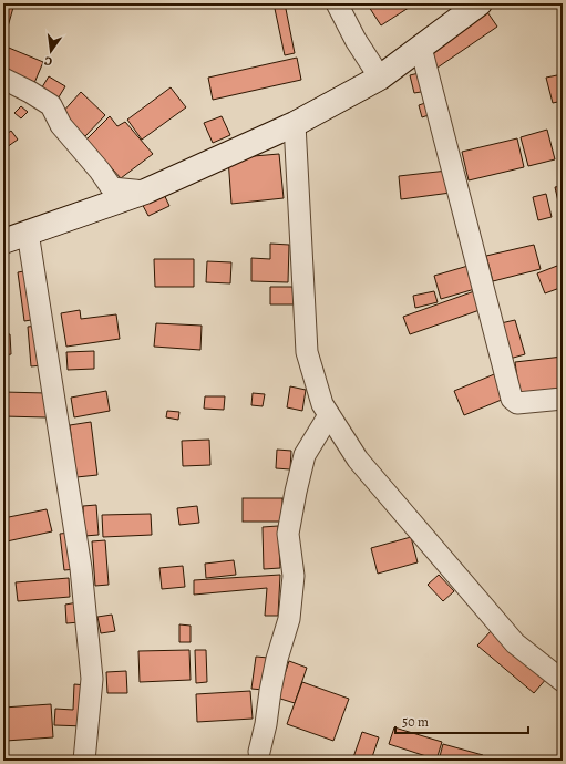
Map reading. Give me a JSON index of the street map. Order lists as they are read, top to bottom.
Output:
{
  "scale_bar": "50 m",
  "north": "bottom"
}
